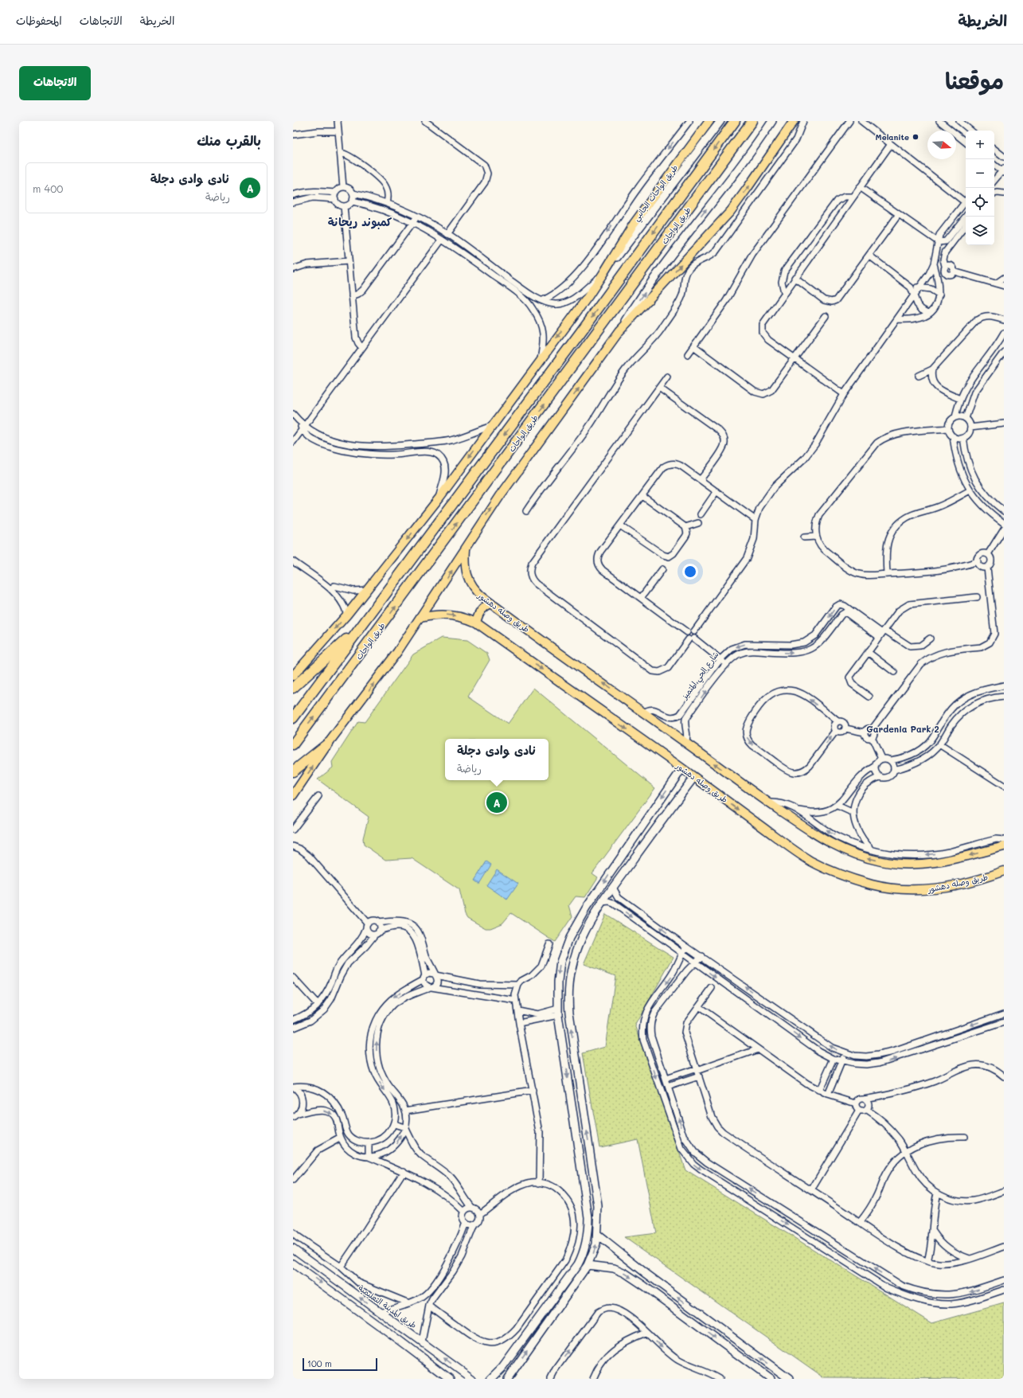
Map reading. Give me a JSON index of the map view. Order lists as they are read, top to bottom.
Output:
{
  "streets": {
    "highway": ["طريق الواحات"],
    "main road": ["طريق وصله دهشور"],
    "street": ["طريق الواحات الجانبي", "شارع الحي المتميز", "طريق المدينة التعليمية"]
  },
  "districts": ["كمبوند ريحانة", "Gardenia Park 2"],
  "places": ["Melanite"],
  "scale_bar": "100 m",
  "north": "right",
  "page": {
    "header": "الخريطة",
    "nav": ["الخريطة", "الاتجاهات", "المحفوظات"],
    "title": "موقعنا",
    "buttons": "الاتجاهات",
    "heading": "بالقرب منك",
    "map_buttons": ["+", "−"],
    "list": [
      {
        "mark": "A",
        "name": "نادى وادى دجلة",
        "note": "رياضة",
        "value": "400 m"
      }
    ],
    "popup": ["نادى وادى دجلة", "رياضة"],
    "pins": "A",
    "scale": "100 m"
  }
}
